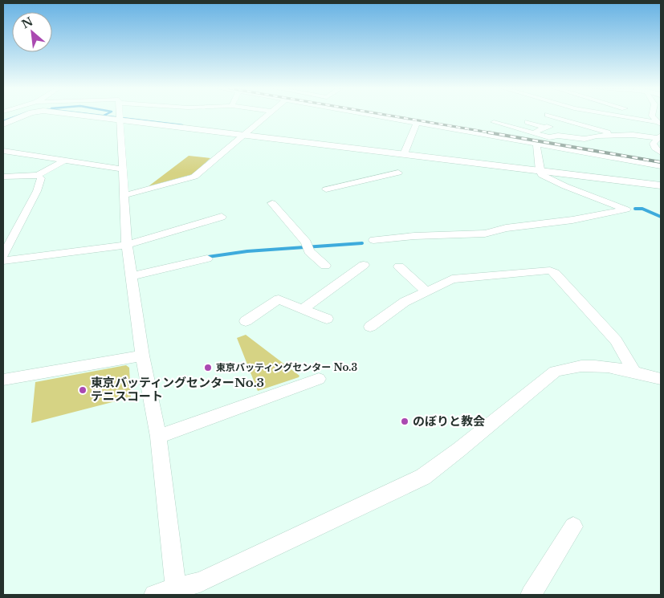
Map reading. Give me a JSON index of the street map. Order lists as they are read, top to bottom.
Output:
{
  "places": ["東京バッティングセンター No.3", "東京バッティングセンターNo.3 テニスコート", "のぼりと教会"],
  "north": "top left"
}
